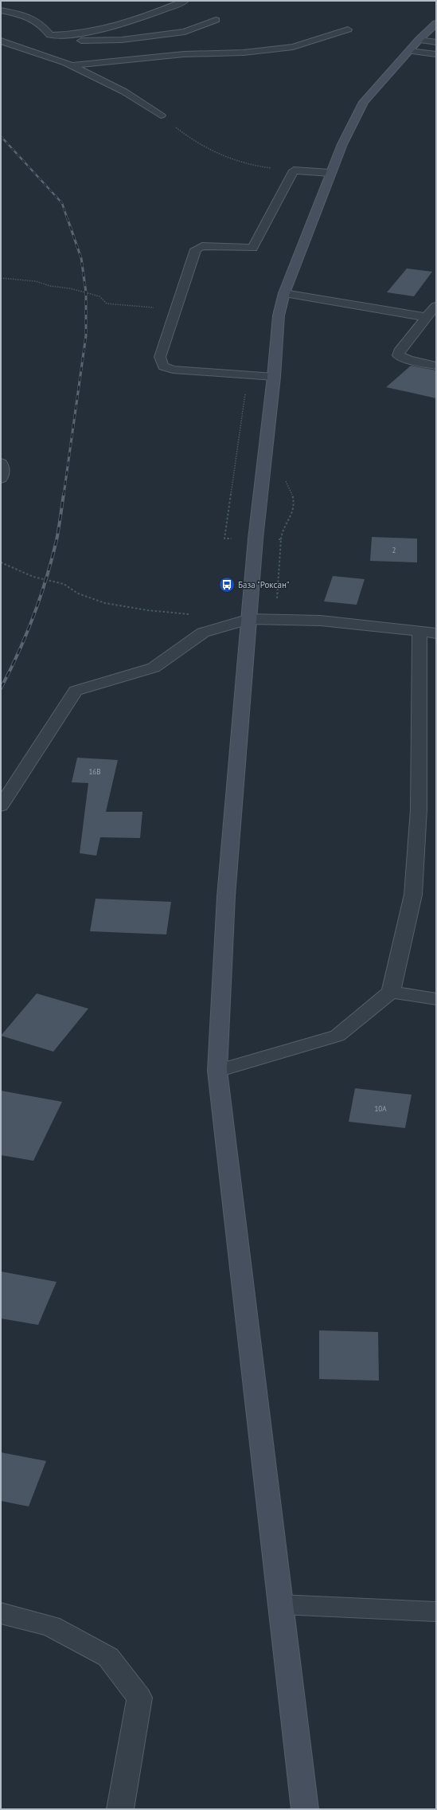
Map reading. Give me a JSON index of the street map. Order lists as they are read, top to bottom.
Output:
{
  "places": {
    "bus stop": ["База \"Роксан\""]
  },
  "house_numbers": ["2", "16В", "10А"]
}
